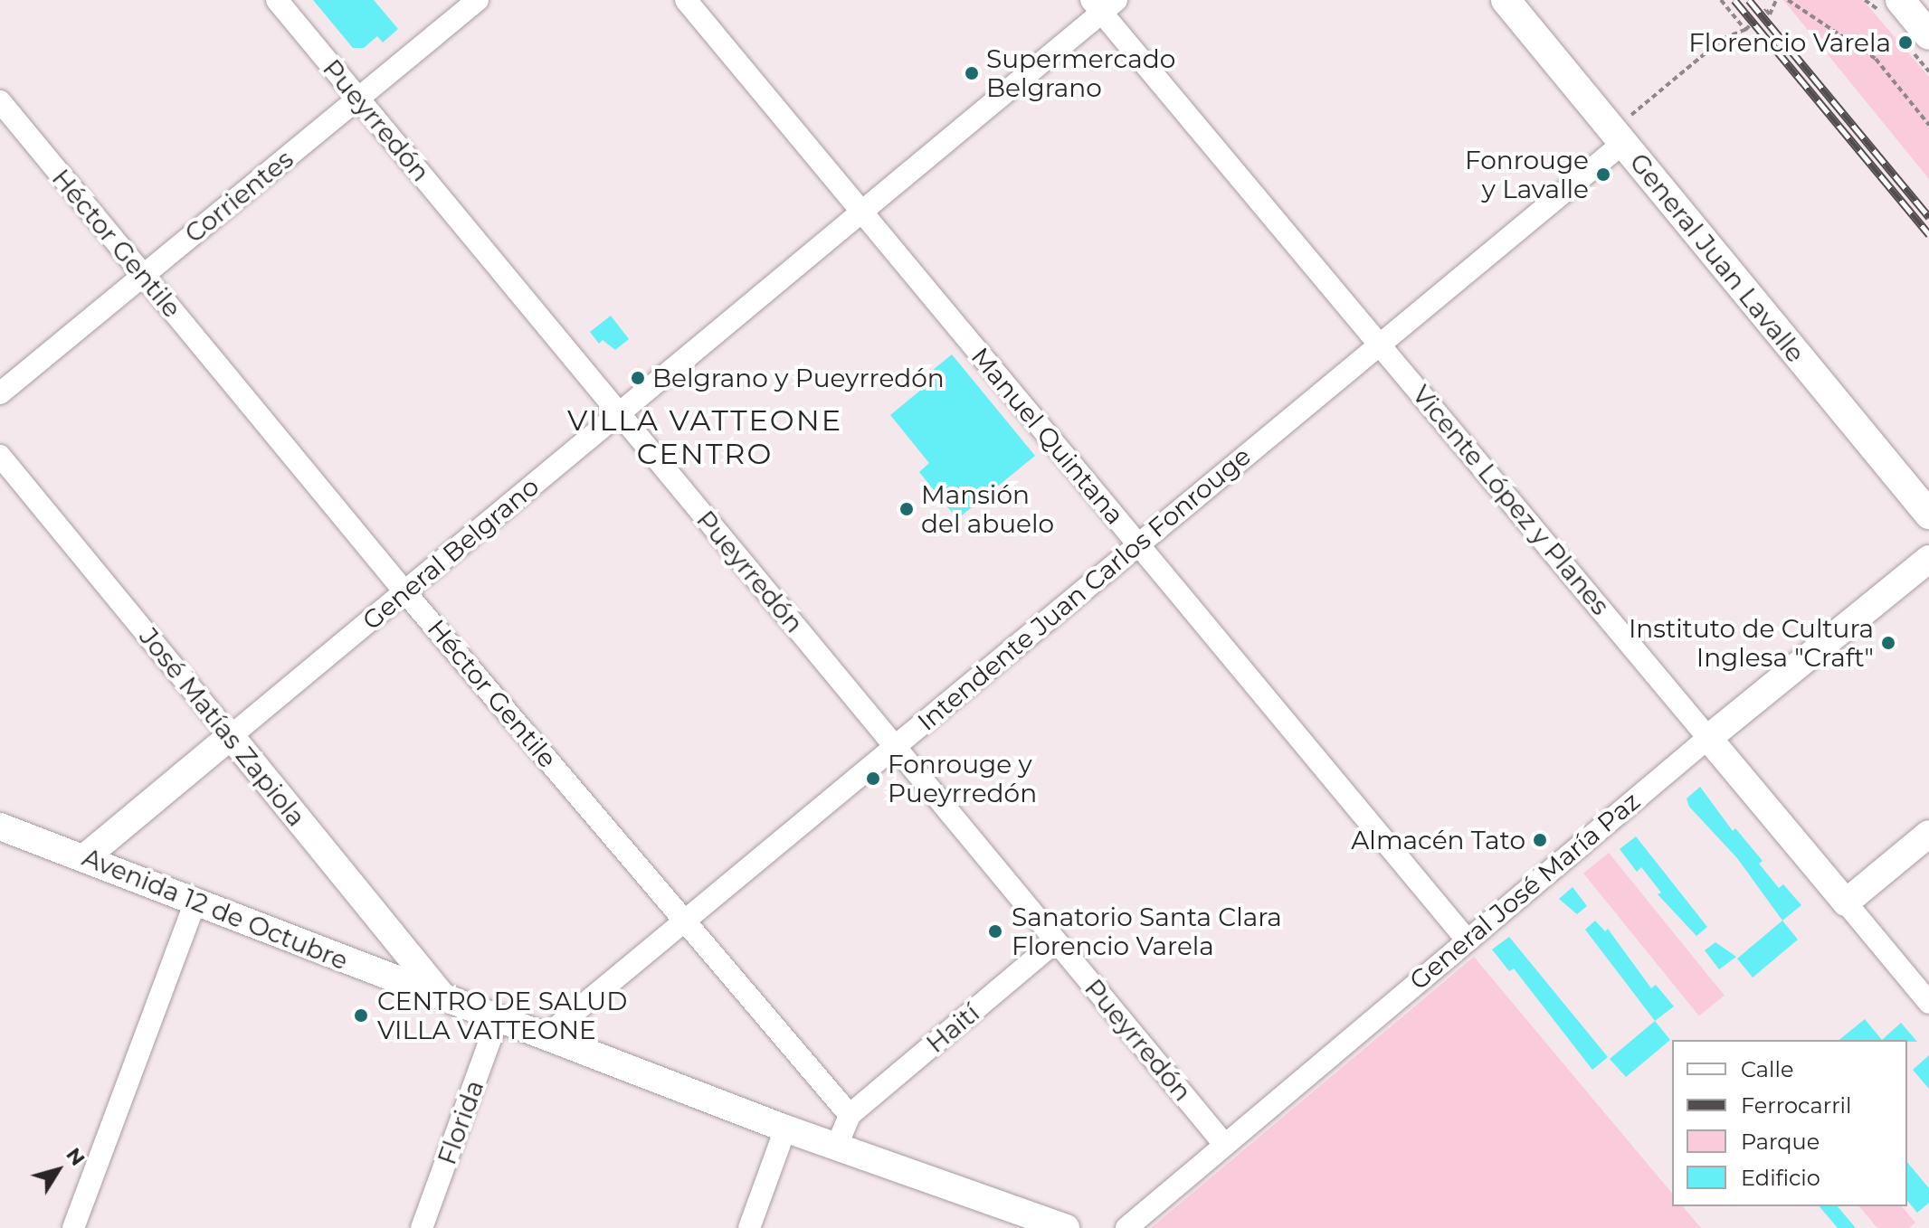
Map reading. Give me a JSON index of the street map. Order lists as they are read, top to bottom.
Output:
{
  "streets": {
    "main road": ["General Juan Lavalle"],
    "street": [
      "Pueyrredón",
      "Corrientes",
      "Héctor Gentile",
      "Manuel Quintana",
      "Vicente López y Planes",
      "General Belgrano",
      "Intendente Juan Carlos Fonrouge",
      "José Matías Zapiola",
      "General José María Paz",
      "Avenida 12 de Octubre",
      "Haití",
      "Florida"
    ]
  },
  "crossings": [
    ["Pueyrredón", "Corrientes"],
    ["Pueyrredón", "General Belgrano"],
    ["Pueyrredón", "Intendente Juan Carlos Fonrouge"],
    ["Pueyrredón", "General José María Paz"],
    ["Pueyrredón", "Haití"],
    ["Corrientes", "Héctor Gentile"],
    ["Héctor Gentile", "General Belgrano"],
    ["Héctor Gentile", "Intendente Juan Carlos Fonrouge"],
    ["Héctor Gentile", "Haití"],
    ["General Juan Lavalle", "Intendente Juan Carlos Fonrouge"],
    ["Manuel Quintana", "General Belgrano"],
    ["Manuel Quintana", "Intendente Juan Carlos Fonrouge"],
    ["Manuel Quintana", "General José María Paz"],
    ["Vicente López y Planes", "General Belgrano"],
    ["Vicente López y Planes", "Intendente Juan Carlos Fonrouge"],
    ["Vicente López y Planes", "General José María Paz"],
    ["General Belgrano", "José Matías Zapiola"],
    ["General Belgrano", "Avenida 12 de Octubre"],
    ["Intendente Juan Carlos Fonrouge", "Avenida 12 de Octubre"],
    ["José Matías Zapiola", "Avenida 12 de Octubre"],
    ["Avenida 12 de Octubre", "Florida"]
  ],
  "districts": ["VILLA VATTEONE CENTRO"],
  "places": [
    "Florencio Varela",
    "Supermercado Belgrano",
    "Fonrouge y Lavalle",
    "Belgrano y Pueyrredón",
    "Mansión del abuelo",
    "Instituto de Cultura Inglesa \"Craft\"",
    "Fonrouge y Pueyrredón",
    "Almacén Tato",
    "Sanatorio Santa Clara Florencio Varela",
    "CENTRO DE SALUD VILLA VATTEONE"
  ],
  "legend": [
    "Calle",
    "Ferrocarril",
    "Parque",
    "Edificio"
  ],
  "north": "top right"
}
